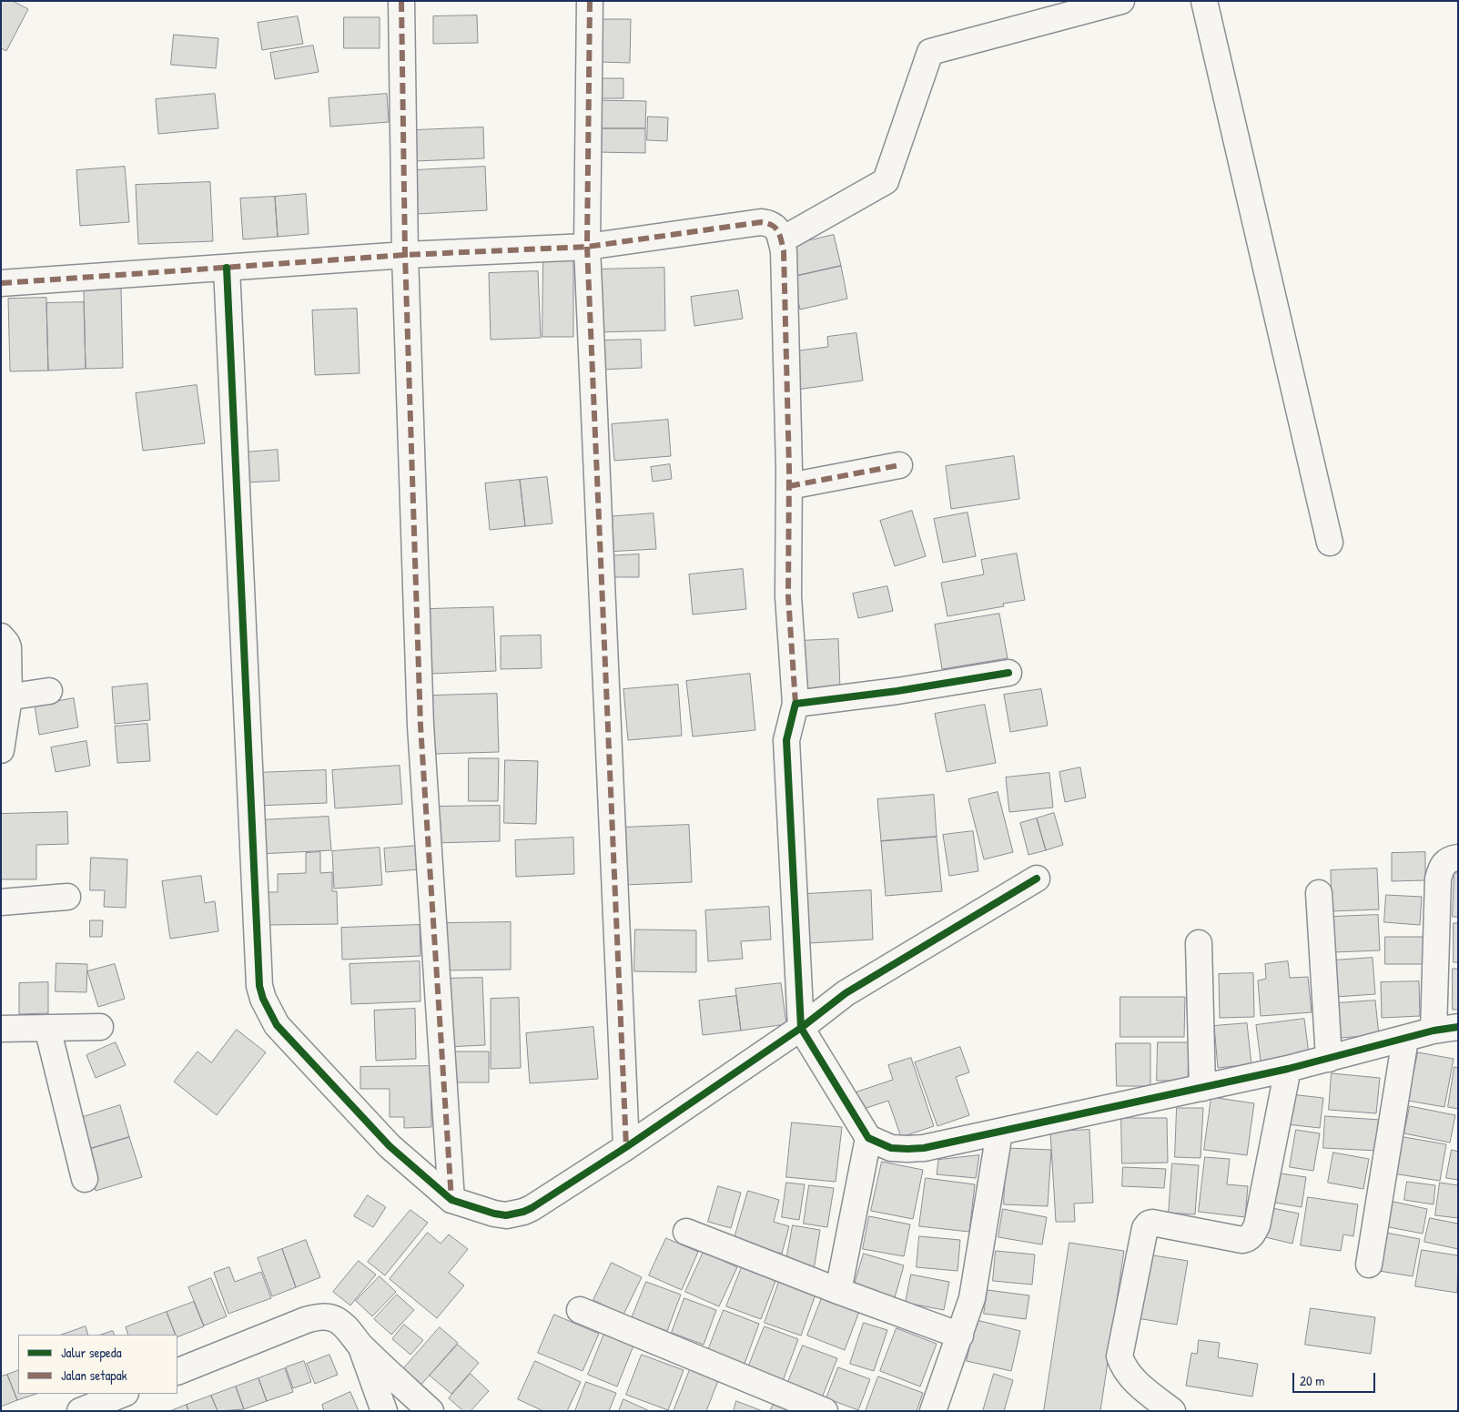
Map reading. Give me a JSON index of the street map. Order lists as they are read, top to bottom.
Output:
{
  "legend": ["Jalur sepeda", "Jalan setapak"],
  "scale_bar": "20 m"
}
